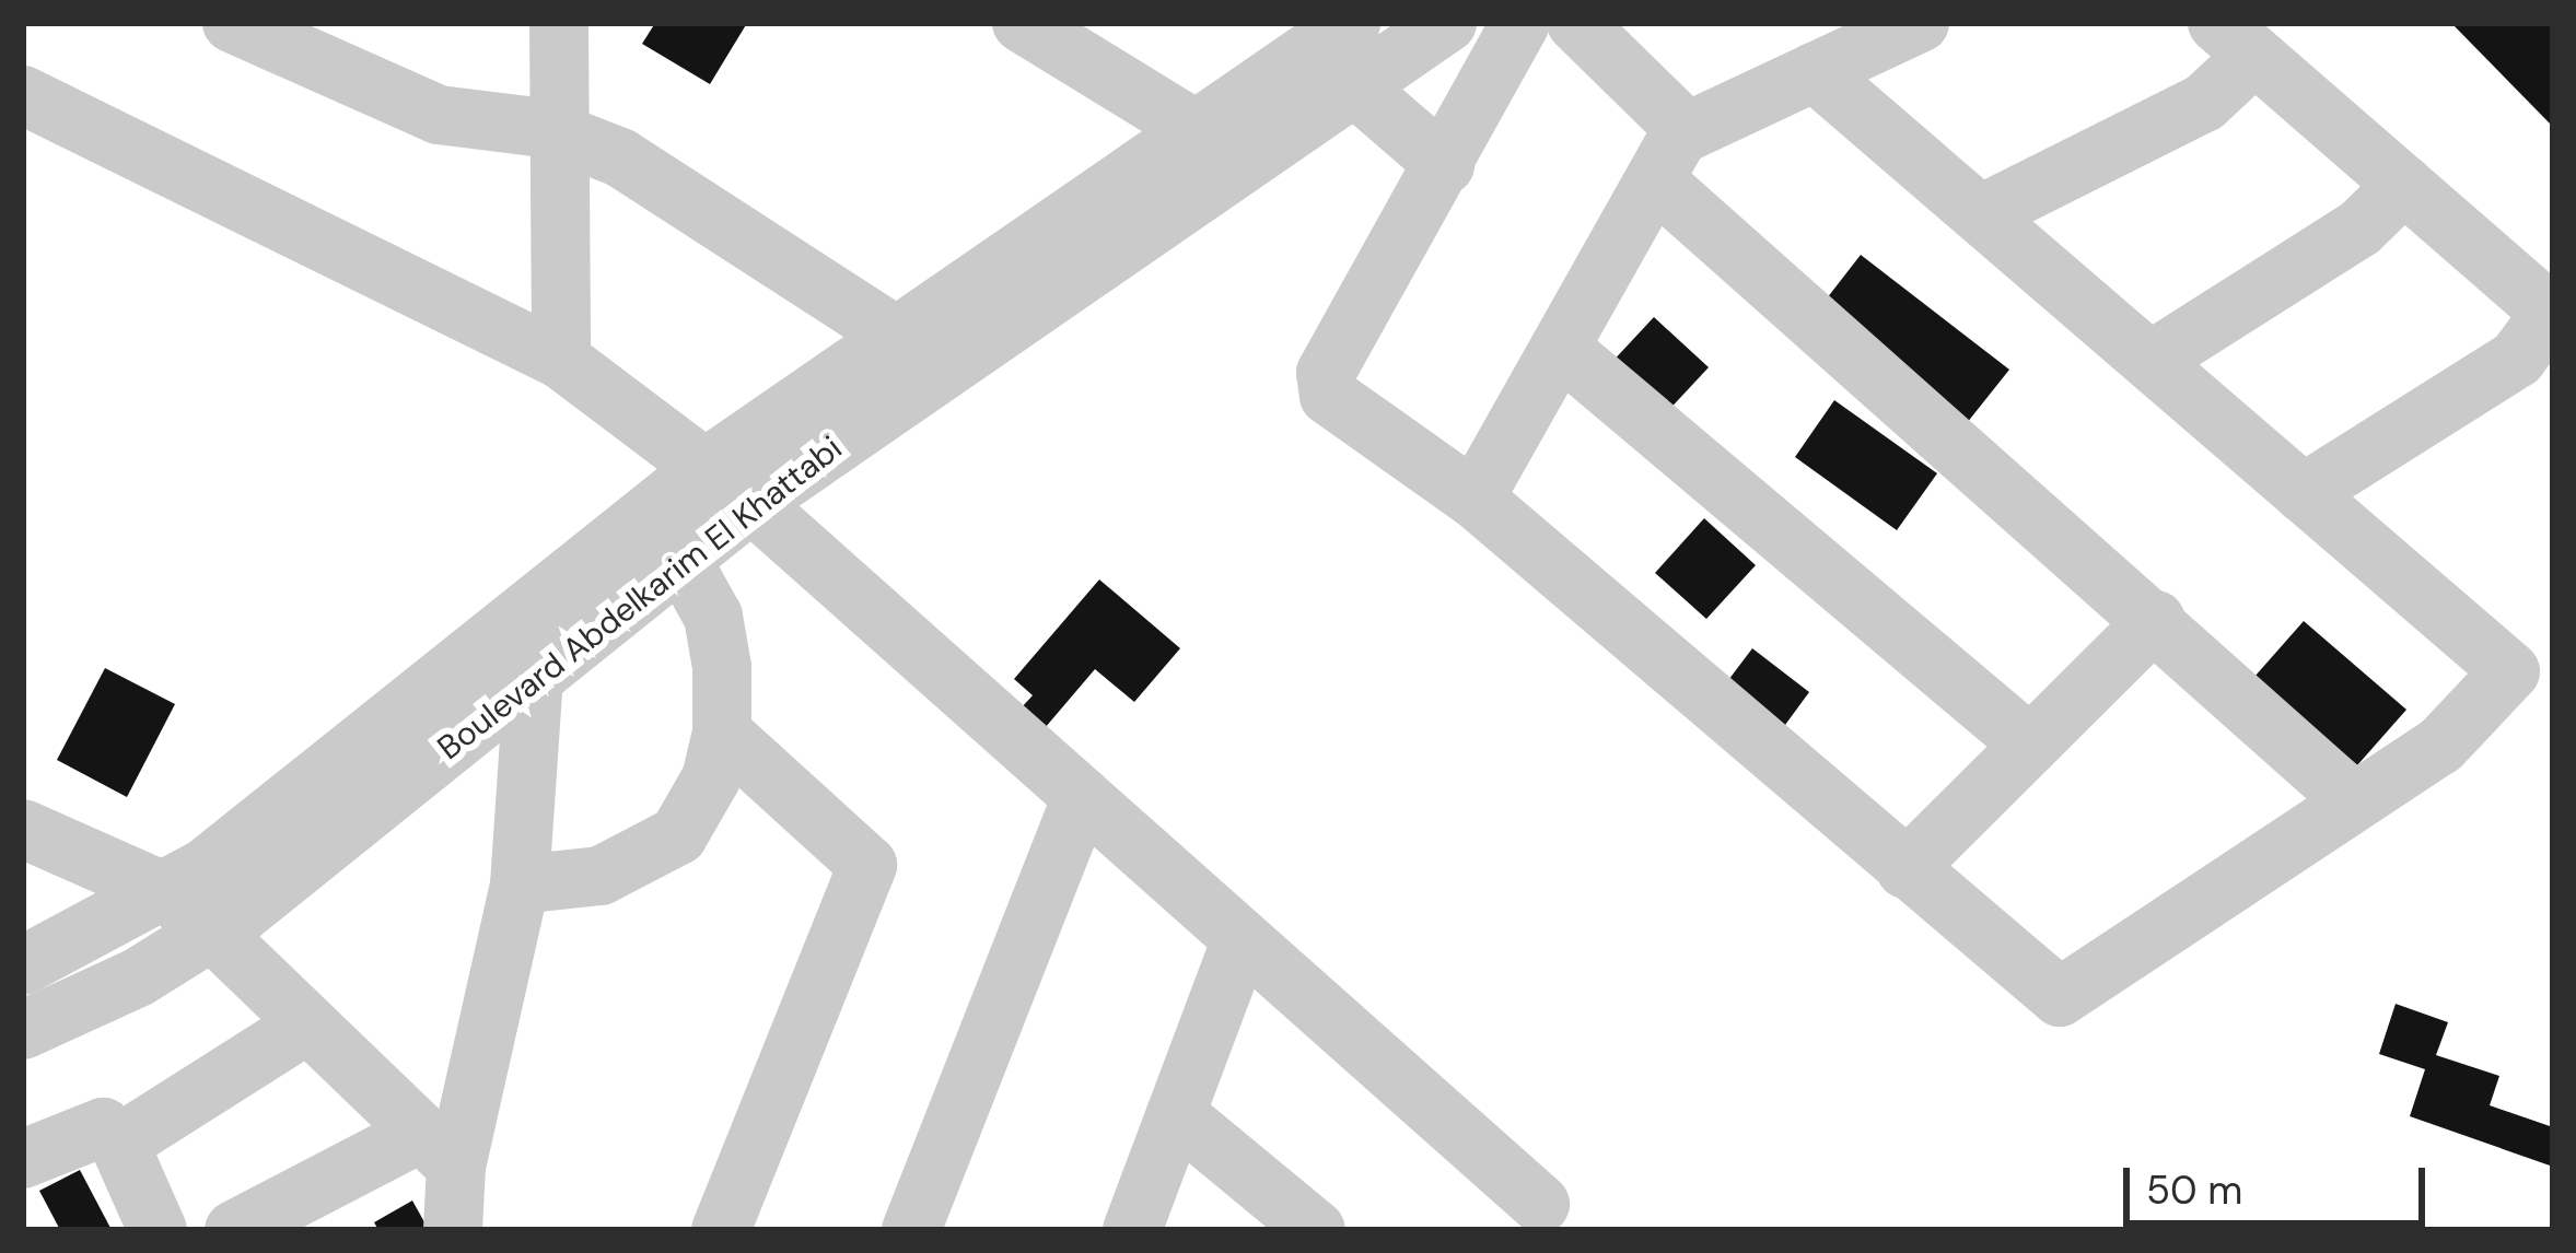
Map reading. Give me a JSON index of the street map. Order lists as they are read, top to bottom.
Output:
{
  "streets": {
    "street": ["Boulevard Abdelkarim El Khattabi"]
  },
  "scale_bar": "50 m"
}
